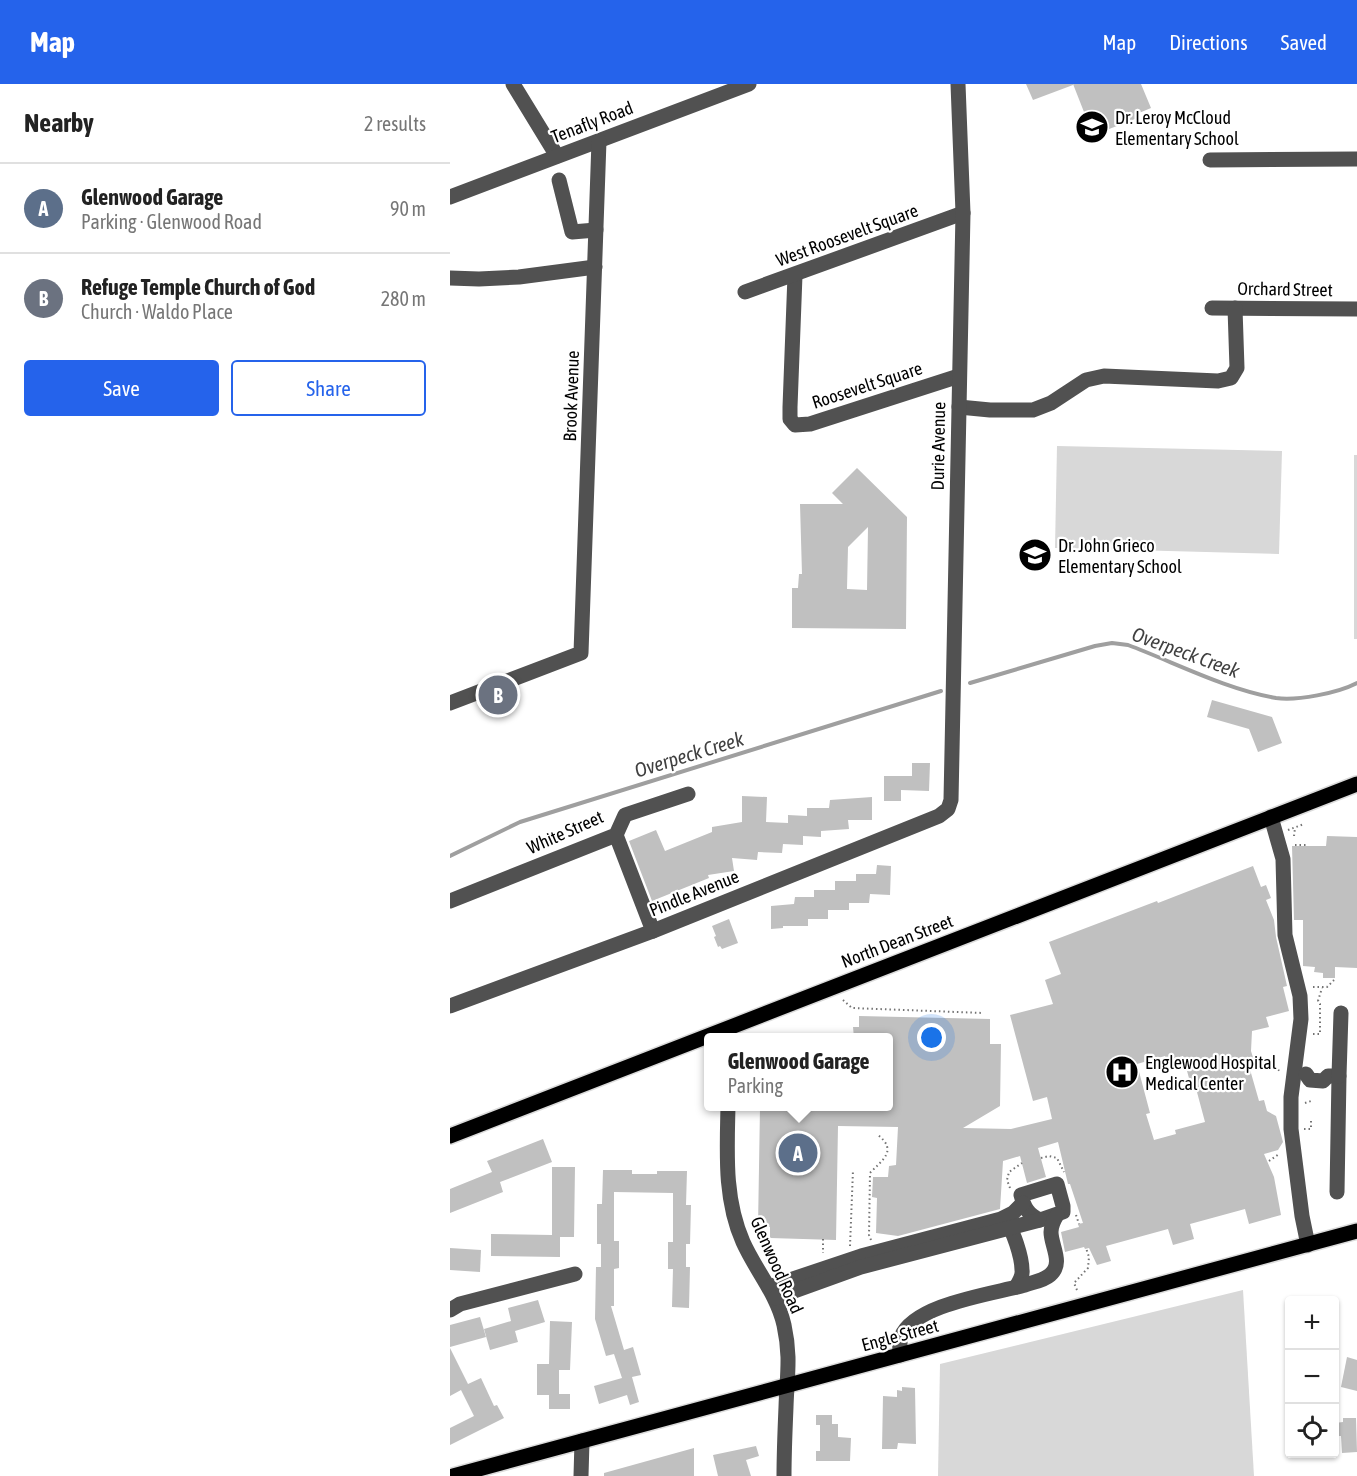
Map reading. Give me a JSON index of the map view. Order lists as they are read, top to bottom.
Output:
{
  "streets": {
    "main road": ["North Dean Street", "Engle Street"],
    "street": [
      "Tenafly Road",
      "West Roosevelt Square",
      "Orchard Street",
      "Roosevelt Square",
      "Brook Avenue",
      "Durie Avenue",
      "White Street",
      "Pindle Avenue",
      "Glenwood Road"
    ]
  },
  "crossings": [
    ["Tenafly Road", "Brook Avenue"],
    ["West Roosevelt Square", "Roosevelt Square"],
    ["West Roosevelt Square", "Durie Avenue"],
    ["Roosevelt Square", "Durie Avenue"],
    ["Durie Avenue", "Pindle Avenue"],
    ["Glenwood Road", "Engle Street"]
  ],
  "water": ["Overpeck Creek"],
  "places": {
    "school or university": ["Dr. Leroy McCloud Elementary School", "Dr. John Grieco Elementary School"],
    "hospital": ["Englewood Hospital Medical Center"]
  },
  "page": {
    "header": "Map",
    "nav": ["Map", "Directions", "Saved"],
    "heading": ["Nearby", "2 results"],
    "list": [
      {
        "mark": "A",
        "name": "Glenwood Garage",
        "note": "Parking · Glenwood Road",
        "value": "90 m"
      },
      {
        "mark": "B",
        "name": "Refuge Temple Church of God",
        "note": "Church · Waldo Place",
        "value": "280 m"
      }
    ],
    "buttons": ["Save", "Share"],
    "pins": ["B", "A"],
    "popup": ["Glenwood Garage", "Parking"],
    "map_buttons": ["+", "−"]
  }
}
